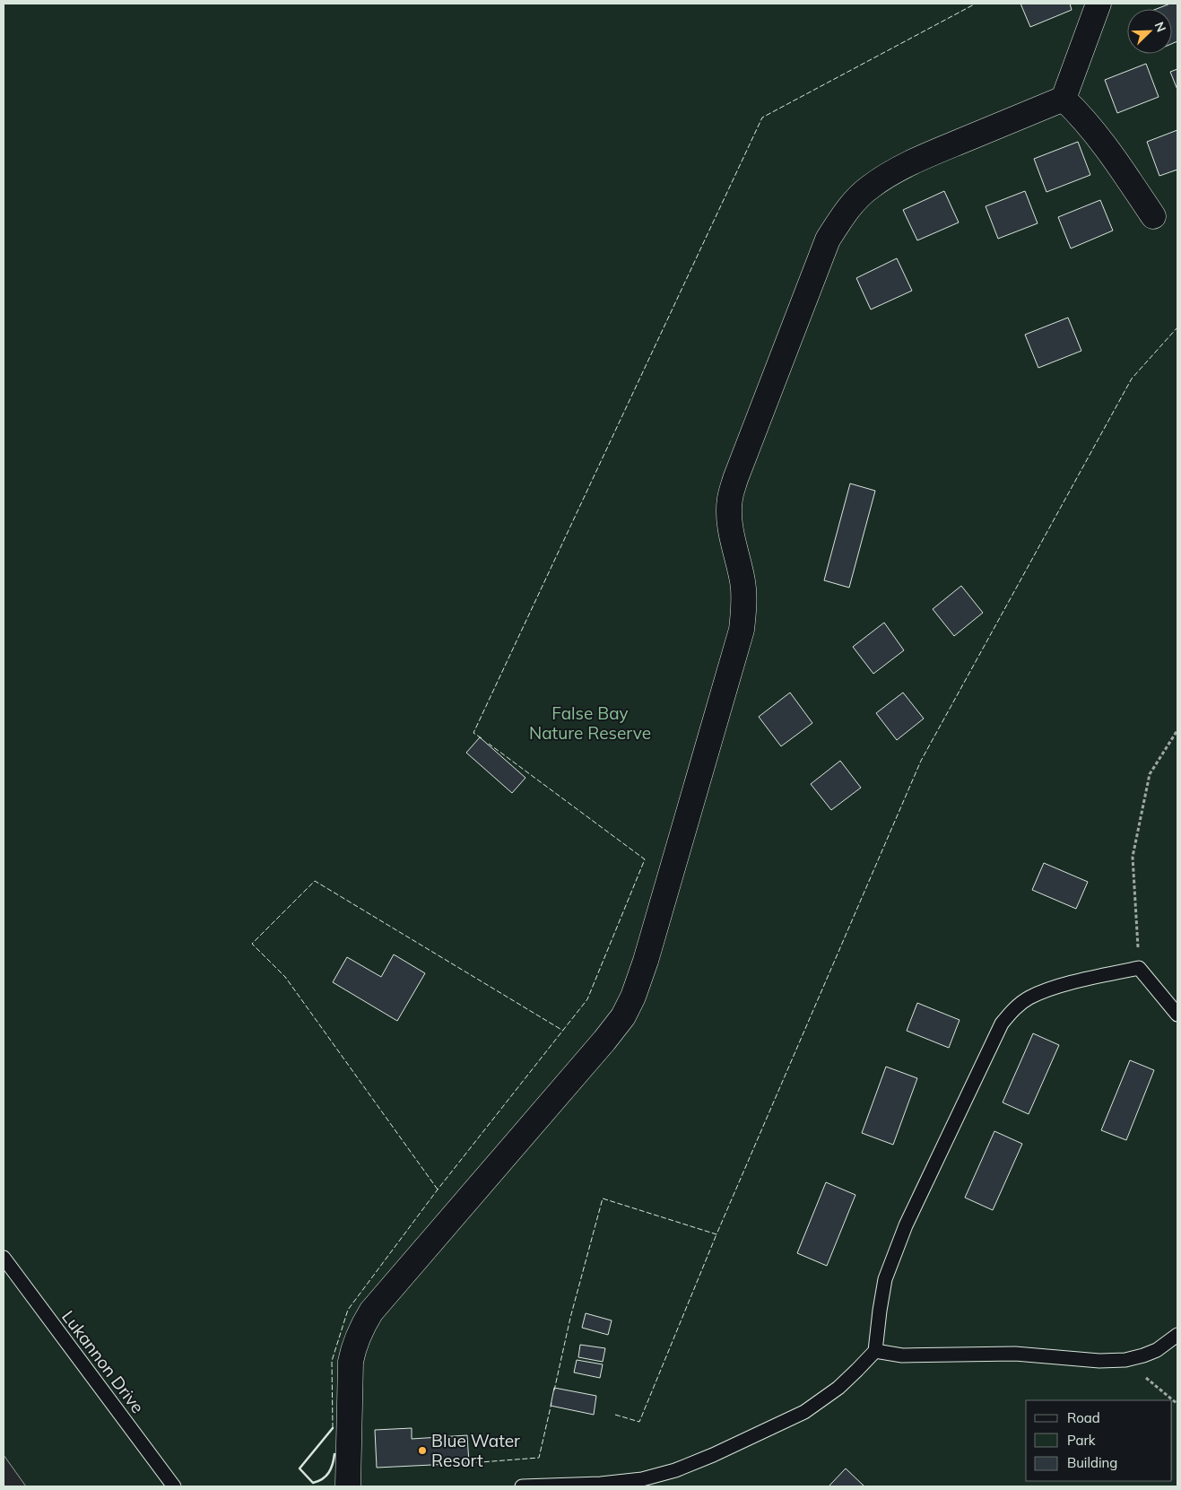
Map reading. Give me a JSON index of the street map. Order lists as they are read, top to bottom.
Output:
{
  "streets": {
    "lane": ["Lukannon Drive"]
  },
  "parks": ["False Bay Nature Reserve"],
  "places": ["Blue Water Resort"],
  "legend": ["Road", "Park", "Building"],
  "north": "top right"
}
